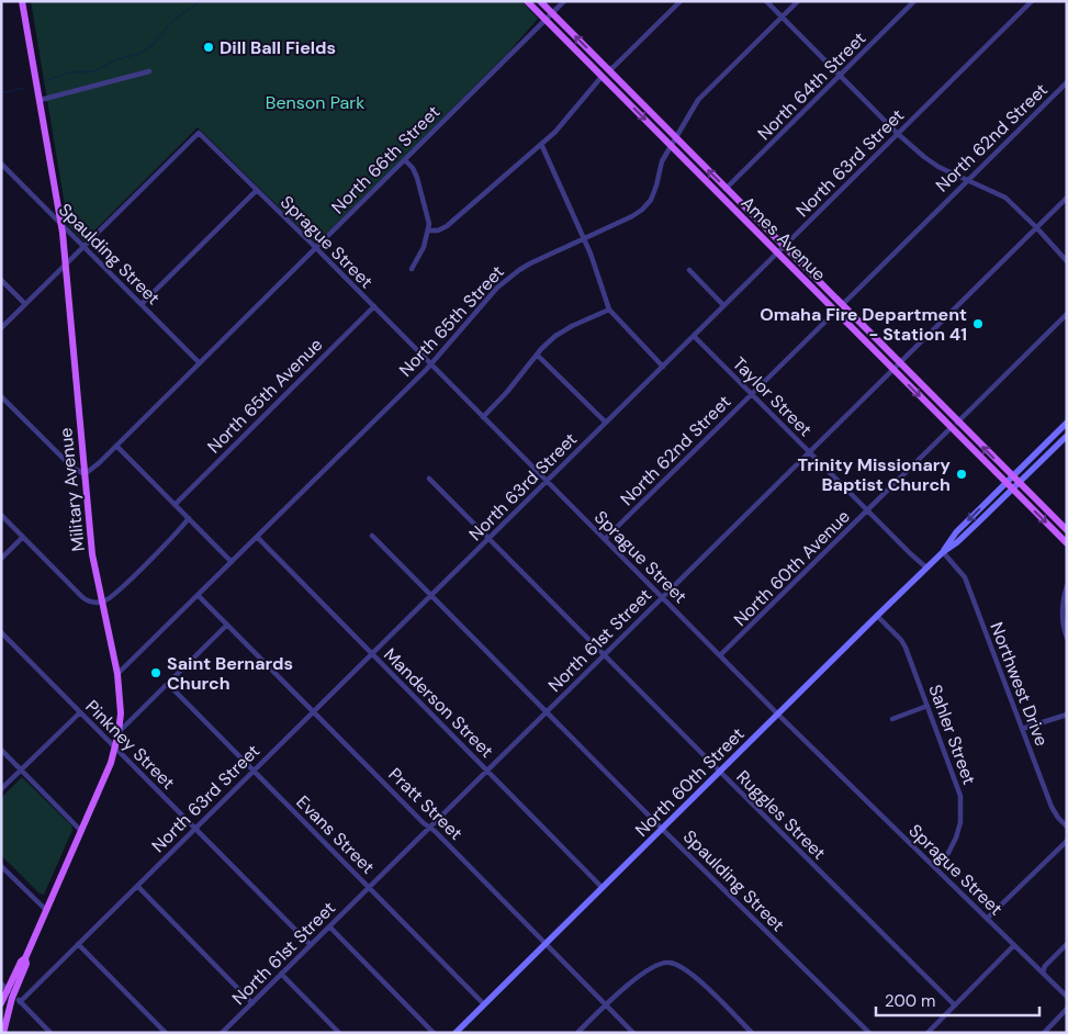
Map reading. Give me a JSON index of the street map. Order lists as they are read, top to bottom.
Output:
{
  "streets": {
    "main road": ["Ames Avenue", "Military Avenue", "North 60th Street"],
    "street": [
      "North 64th Street",
      "North 62nd Street",
      "North 66th Street",
      "North 63rd Street",
      "Sprague Street",
      "Spaulding Street",
      "North 65th Street",
      "North 65th Avenue",
      "Taylor Street",
      "North 60th Avenue",
      "North 61st Street",
      "Northwest Drive",
      "Manderson Street",
      "Sahler Street",
      "Pinkney Street",
      "Pratt Street",
      "Ruggles Street",
      "Evans Street"
    ]
  },
  "crossings": [
    ["North 64th Street", "Ames Avenue"],
    ["North 62nd Street", "Ames Avenue"],
    ["North 62nd Street", "Sprague Street"],
    ["North 62nd Street", "Taylor Street"],
    ["North 66th Street", "Ames Avenue"],
    ["North 66th Street", "Sprague Street"],
    ["North 66th Street", "Spaulding Street"],
    ["North 66th Street", "Military Avenue"],
    ["North 63rd Street", "Ames Avenue"],
    ["North 63rd Street", "Sprague Street"],
    ["North 63rd Street", "Spaulding Street"],
    ["North 63rd Street", "Taylor Street"],
    ["North 63rd Street", "Manderson Street"],
    ["North 63rd Street", "Pinkney Street"],
    ["North 63rd Street", "Pratt Street"],
    ["North 63rd Street", "Ruggles Street"],
    ["North 63rd Street", "Evans Street"],
    ["Ames Avenue", "North 65th Street"],
    ["Ames Avenue", "North 60th Avenue"],
    ["Ames Avenue", "North 61st Street"],
    ["Ames Avenue", "North 60th Street"],
    ["Sprague Street", "Spaulding Street"],
    ["Sprague Street", "North 65th Street"],
    ["Sprague Street", "North 65th Avenue"],
    ["Sprague Street", "North 60th Avenue"],
    ["Sprague Street", "North 61st Street"],
    ["Sprague Street", "Sahler Street"],
    ["Sprague Street", "North 60th Street"],
    ["Spaulding Street", "Military Avenue"],
    ["Spaulding Street", "North 61st Street"],
    ["Spaulding Street", "North 60th Street"],
    ["North 65th Street", "Military Avenue"],
    ["North 65th Street", "Manderson Street"],
    ["North 65th Street", "Pratt Street"],
    ["Taylor Street", "North 60th Avenue"],
    ["Taylor Street", "North 61st Street"],
    ["Taylor Street", "North 60th Street"],
    ["Military Avenue", "Pinkney Street"],
    ["North 61st Street", "Manderson Street"],
    ["North 61st Street", "Pinkney Street"],
    ["North 61st Street", "Pratt Street"],
    ["North 61st Street", "Ruggles Street"],
    ["North 61st Street", "Evans Street"],
    ["Northwest Drive", "North 60th Street"],
    ["Manderson Street", "North 60th Street"],
    ["Sahler Street", "North 60th Street"],
    ["North 60th Street", "Pratt Street"],
    ["North 60th Street", "Ruggles Street"],
    ["North 60th Street", "Evans Street"]
  ],
  "parks": ["Benson Park"],
  "places": [
    "Dill Ball Fields",
    "Omaha Fire Department - Station 41",
    "Trinity Missionary Baptist Church",
    "Saint Bernards Church"
  ],
  "scale_bar": "200 m"
}
